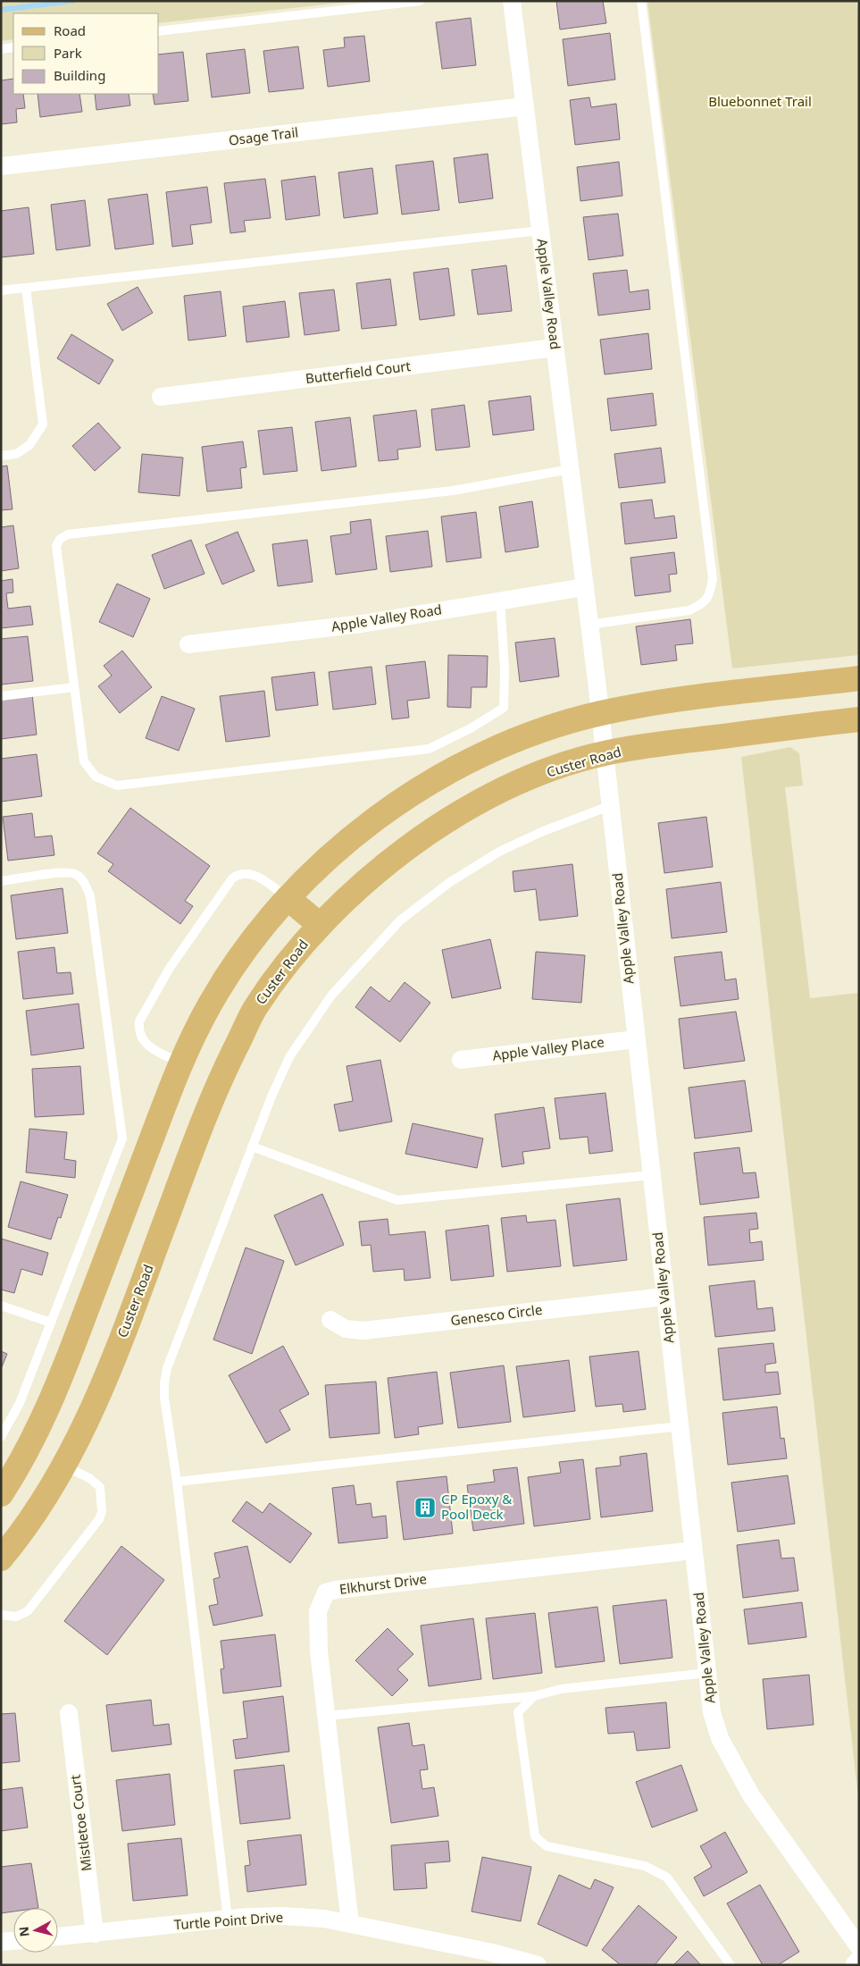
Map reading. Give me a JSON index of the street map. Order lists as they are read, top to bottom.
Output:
{
  "streets": {
    "main road": ["Custer Road"],
    "street": [
      "Osage Trail",
      "Apple Valley Road",
      "Butterfield Court",
      "Apple Valley Place",
      "Genesco Circle",
      "Elkhurst Drive",
      "Mistletoe Court",
      "Turtle Point Drive"
    ]
  },
  "crossings": [
    ["Osage Trail", "Apple Valley Road"],
    ["Apple Valley Road", "Butterfield Court"],
    ["Apple Valley Road", "Custer Road"],
    ["Apple Valley Road", "Apple Valley Place"],
    ["Apple Valley Road", "Genesco Circle"],
    ["Apple Valley Road", "Elkhurst Drive"],
    ["Elkhurst Drive", "Turtle Point Drive"],
    ["Mistletoe Court", "Turtle Point Drive"]
  ],
  "parks": ["Bluebonnet Trail"],
  "places": {
    "building": ["CP Epoxy & Pool Deck"]
  },
  "legend": ["Road", "Park", "Building"],
  "north": "left"
}
